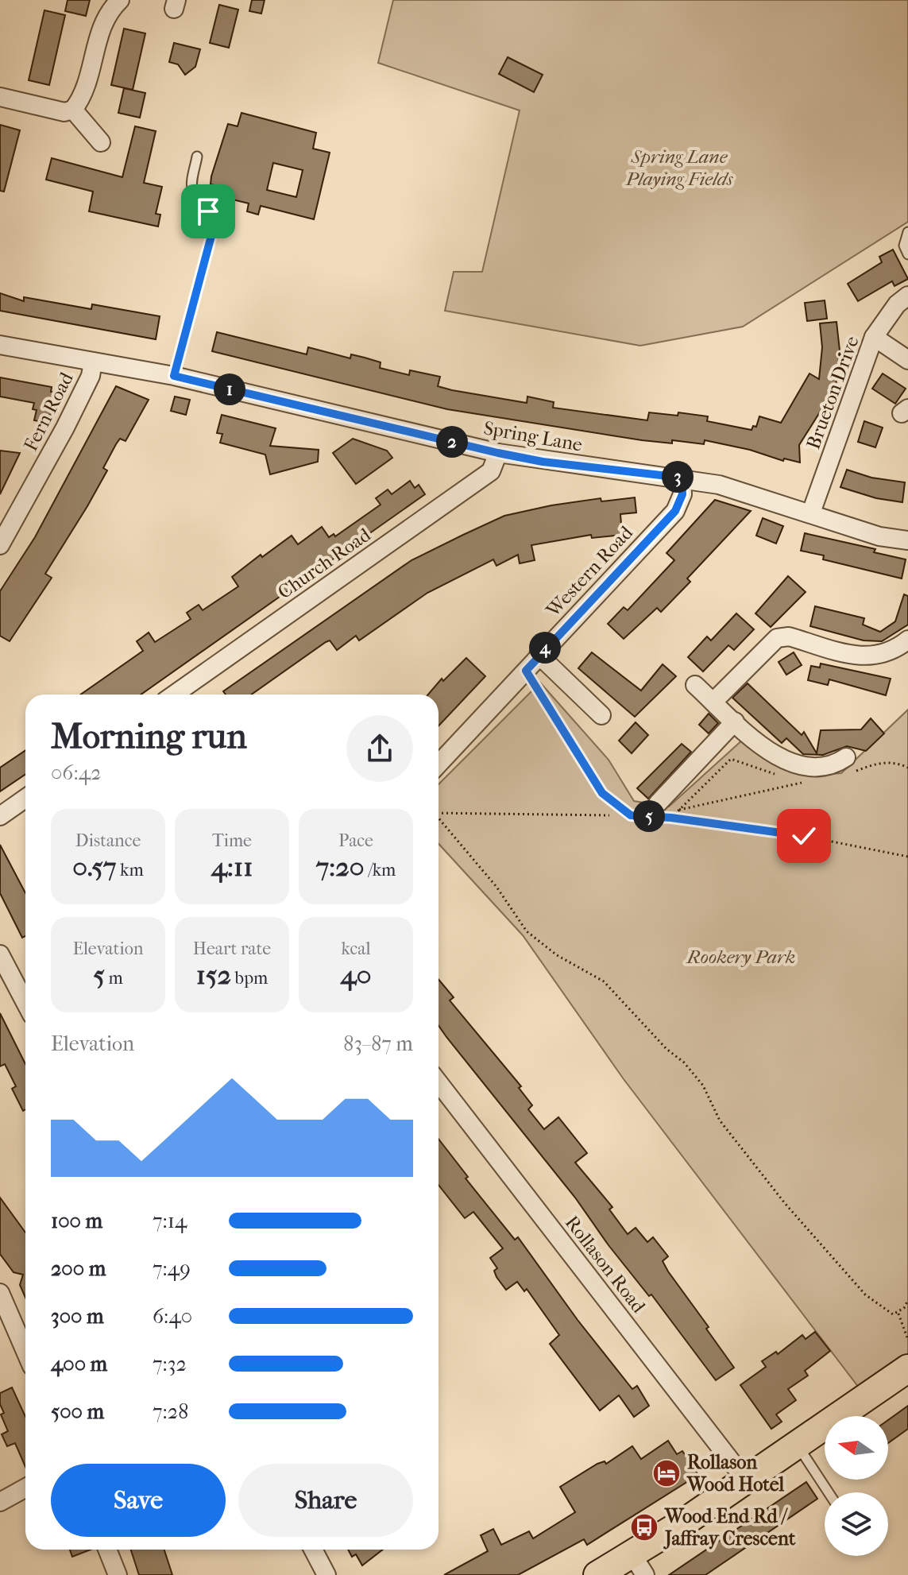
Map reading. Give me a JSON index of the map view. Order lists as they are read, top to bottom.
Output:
{
  "streets": {
    "street": [
      "Brueton Drive",
      "Fern Road",
      "Spring Lane",
      "Church Road",
      "Western Road",
      "Rollason Road"
    ]
  },
  "crossings": [
    ["Brueton Drive", "Spring Lane"],
    ["Fern Road", "Spring Lane"],
    ["Spring Lane", "Church Road"],
    ["Spring Lane", "Western Road"]
  ],
  "parks": ["Spring Lane Playing Fields", "Rookery Park"],
  "places": {
    "hotel": ["Rollason Wood Hotel"],
    "bus stop": ["Wood End Rd / Jaffray Crescent"]
  },
  "north": "left",
  "page": {
    "pins": [
      "1",
      "2",
      "3",
      "4",
      "5"
    ],
    "heading": ["Morning run", "06:42"],
    "stats": [
      ["Distance", "0.57 km"],
      ["Time", "4:11"],
      ["Pace", "7:20 /km"],
      ["Elevation", "5 m"],
      ["Heart rate", "152 bpm"],
      ["kcal", "40"]
    ],
    "chart": ["Elevation", "83–87 m"],
    "list": [
      {
        "name": "100 m",
        "note": "7:14"
      },
      {
        "name": "200 m",
        "note": "7:49"
      },
      {
        "name": "300 m",
        "note": "6:40"
      },
      {
        "name": "400 m",
        "note": "7:32"
      },
      {
        "name": "500 m",
        "note": "7:28"
      }
    ],
    "buttons": ["Save", "Share"]
  }
}
